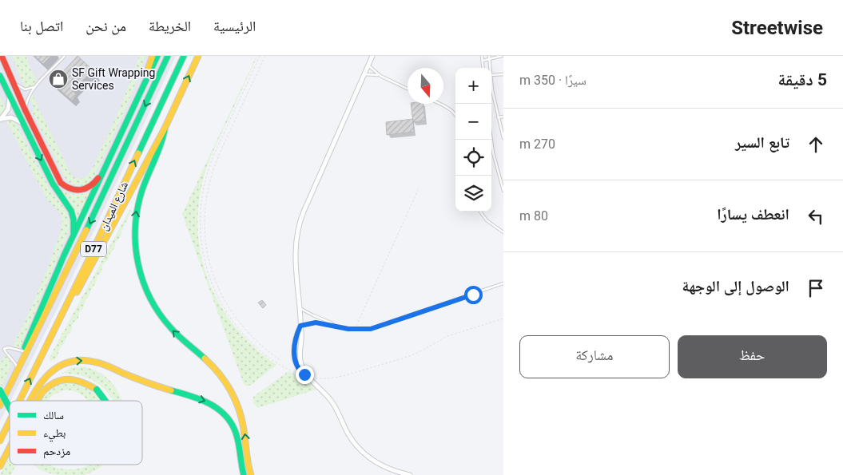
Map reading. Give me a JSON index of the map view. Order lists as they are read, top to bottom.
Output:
{
  "streets": {
    "main road": ["شارع الميدان", "D77"]
  },
  "places": {
    "shop": ["SF Gift Wrapping Services"]
  },
  "legend": ["سالك", "بطيء", "مزدحم"],
  "north": "bottom",
  "page": {
    "header": "Streetwise",
    "nav": [
      "الرئيسية",
      "الخريطة",
      "من نحن",
      "اتصل بنا"
    ],
    "heading": ["5 دقيقة", "سيرًا · 350 m"],
    "map_buttons": ["+", "−"],
    "list": [
      ["تابع السير", "270 m"],
      ["انعطف يسارًا", "80 m"],
      "الوصول إلى الوجهة"
    ],
    "buttons": ["حفظ", "مشاركة"]
  }
}
